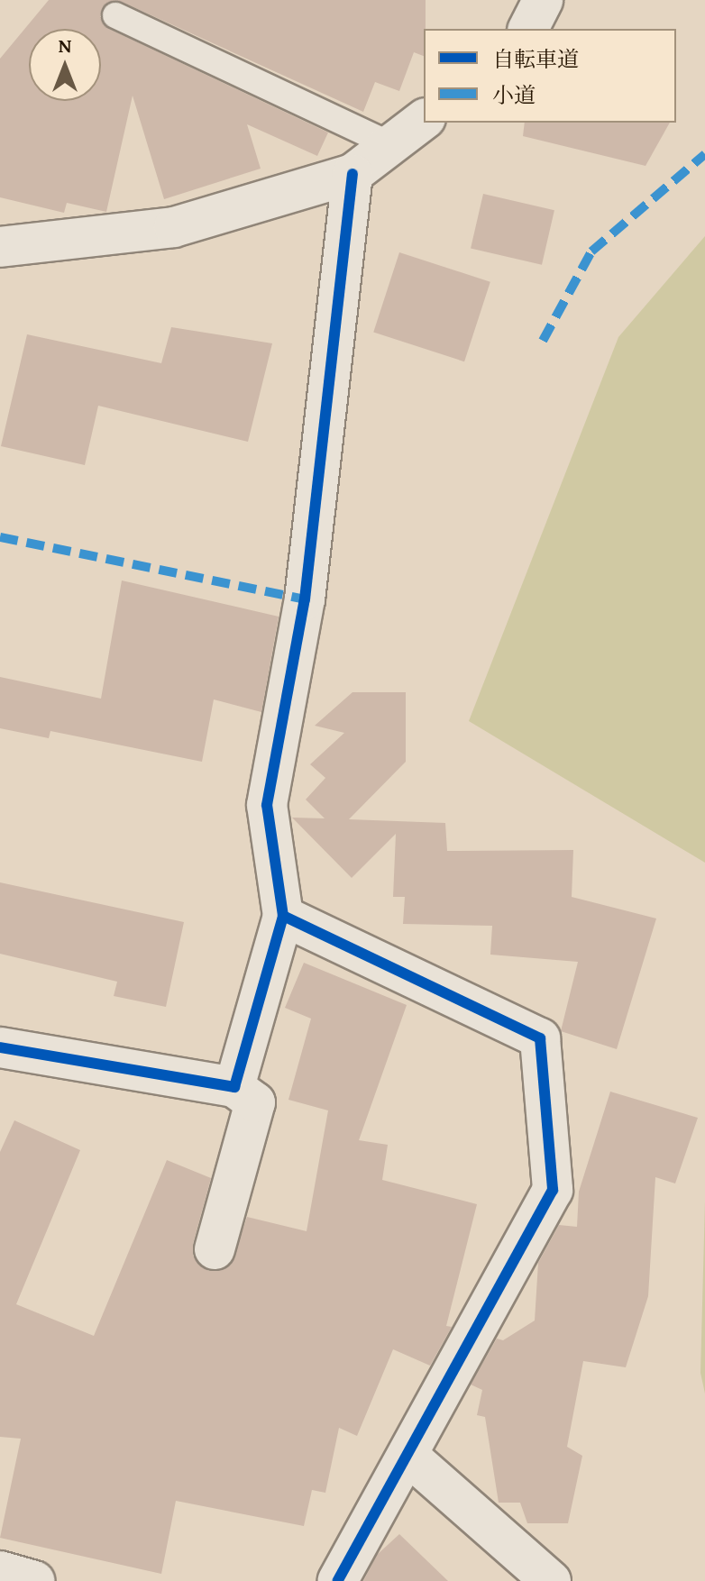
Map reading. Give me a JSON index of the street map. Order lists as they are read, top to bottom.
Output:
{
  "legend": ["自転車道", "小道"],
  "north": "top"
}
